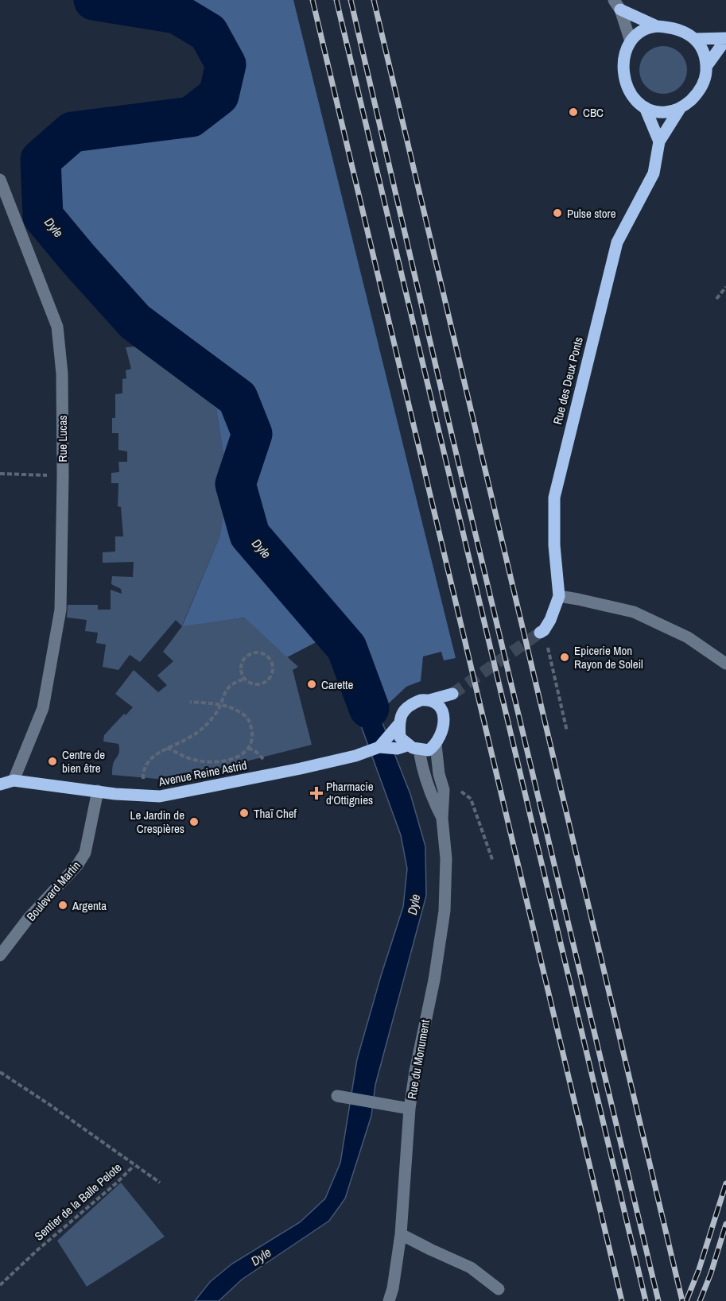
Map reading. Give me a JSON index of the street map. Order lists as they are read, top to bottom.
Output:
{
  "streets": {
    "main road": ["Rue des Deux Ponts", "Avenue Reine Astrid"],
    "street": ["Rue Lucas", "Boulevard Martin", "Rue du Monument"],
    "path": ["Sentier de la Balle Pelote"]
  },
  "crossings": [
    ["Rue Lucas", "Avenue Reine Astrid"],
    ["Avenue Reine Astrid", "Boulevard Martin"],
    ["Avenue Reine Astrid", "Rue du Monument"]
  ],
  "water": ["Dyle"],
  "places": {
    "other": [
      "CBC",
      "Pulse store",
      "Epicerie Mon Rayon de Soleil",
      "Carette",
      "Centre de bien être",
      "Thaï Chef",
      "Le Jardin de Crespières",
      "Argenta"
    ],
    "health": ["Pharmacie d'Ottignies"]
  }
}
